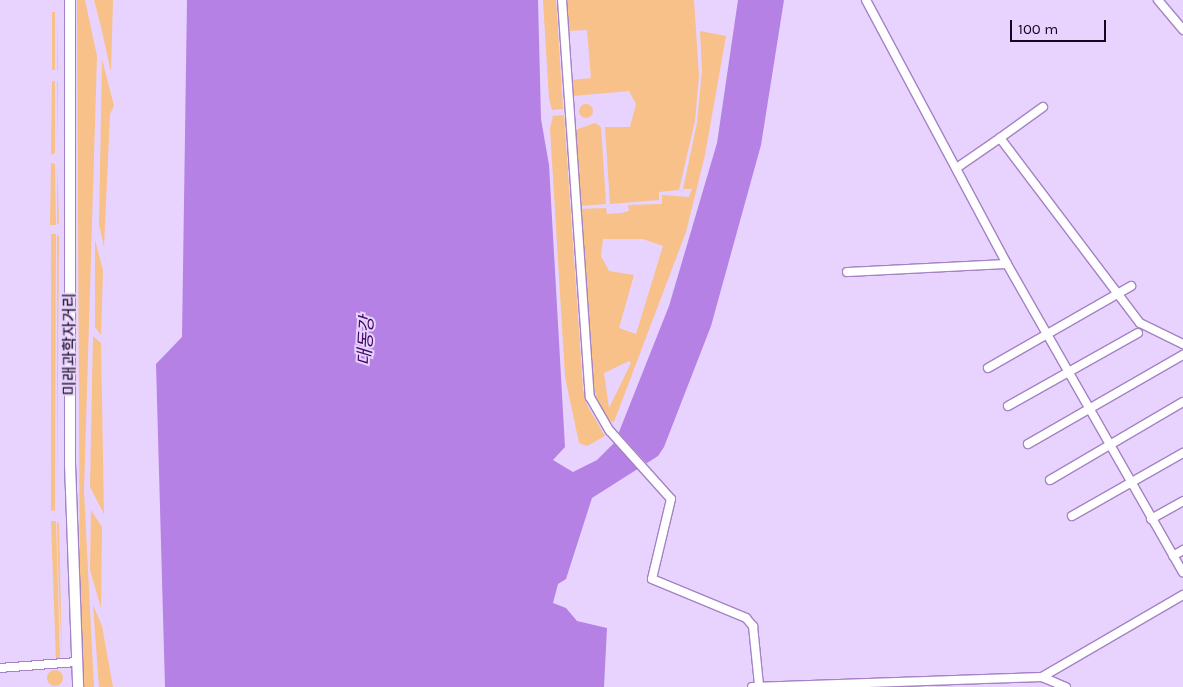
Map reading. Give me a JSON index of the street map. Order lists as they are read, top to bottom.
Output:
{
  "streets": {
    "main road": ["미래과학자거리"]
  },
  "water": ["대동강"],
  "scale_bar": "100 m"
}
